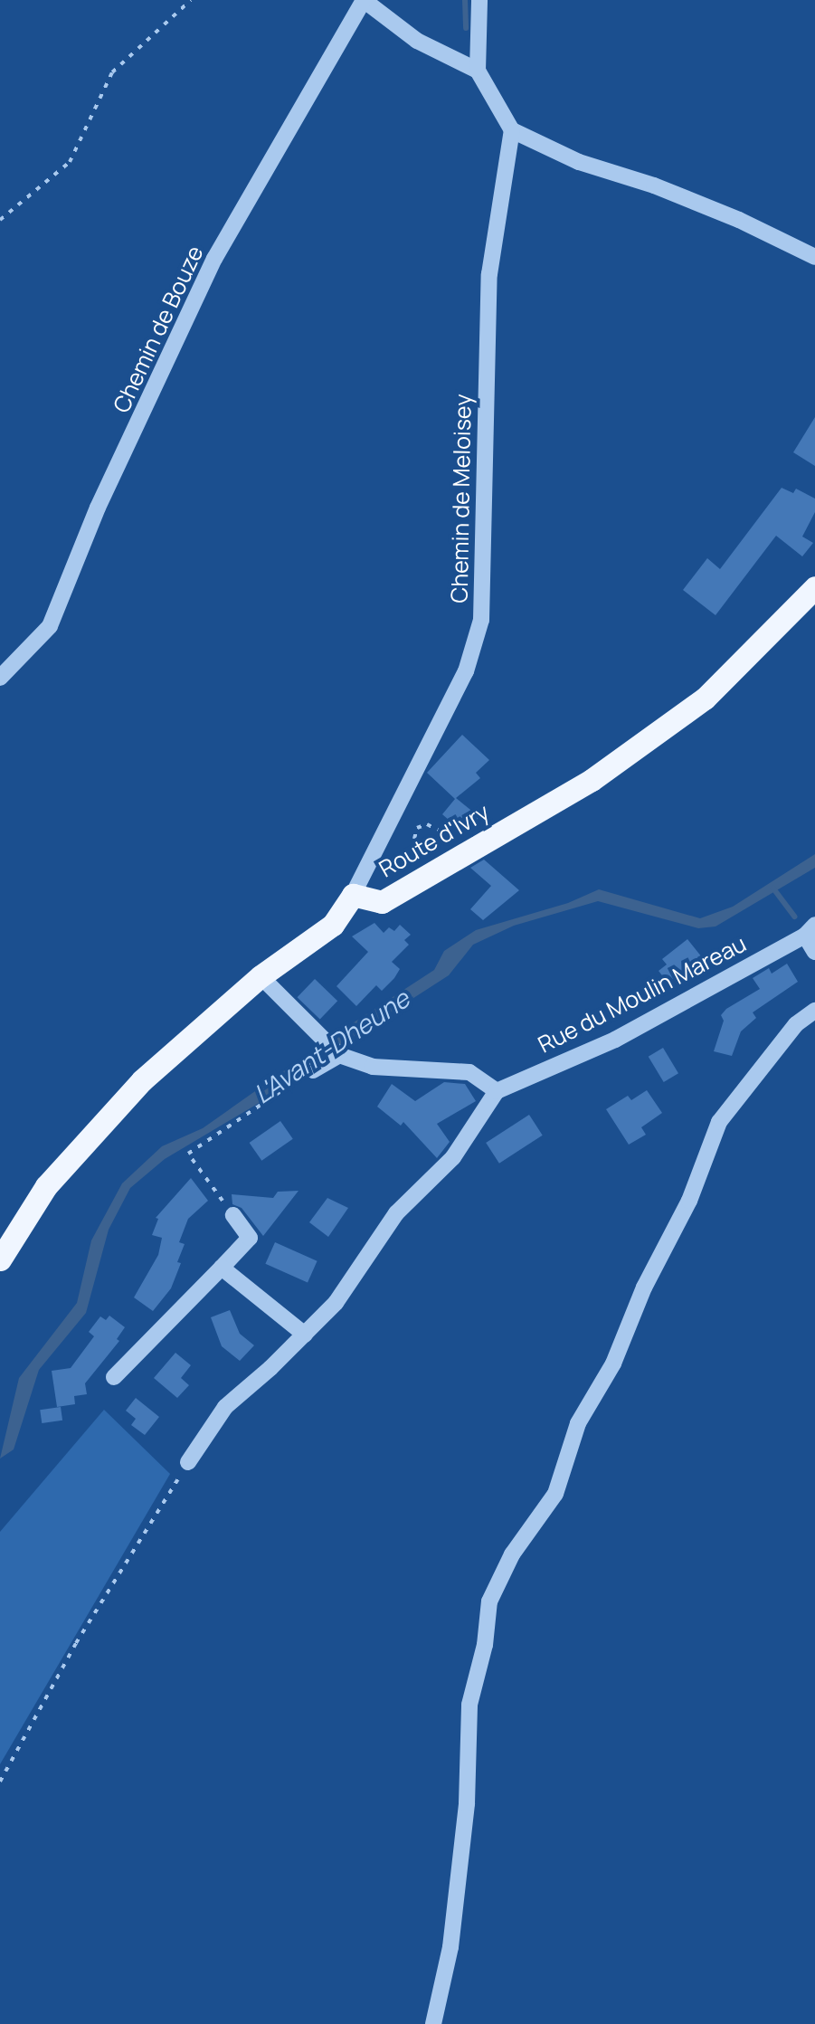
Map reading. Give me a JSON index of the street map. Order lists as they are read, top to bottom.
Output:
{
  "streets": {
    "main road": ["Route d'Ivry"],
    "street": ["Chemin de Bouze", "Chemin de Meloisey", "Rue du Moulin Mareau"]
  },
  "crossings": [
    ["Chemin de Meloisey", "Route d'Ivry"]
  ],
  "water": ["L'Avant-Dheune"]
}
